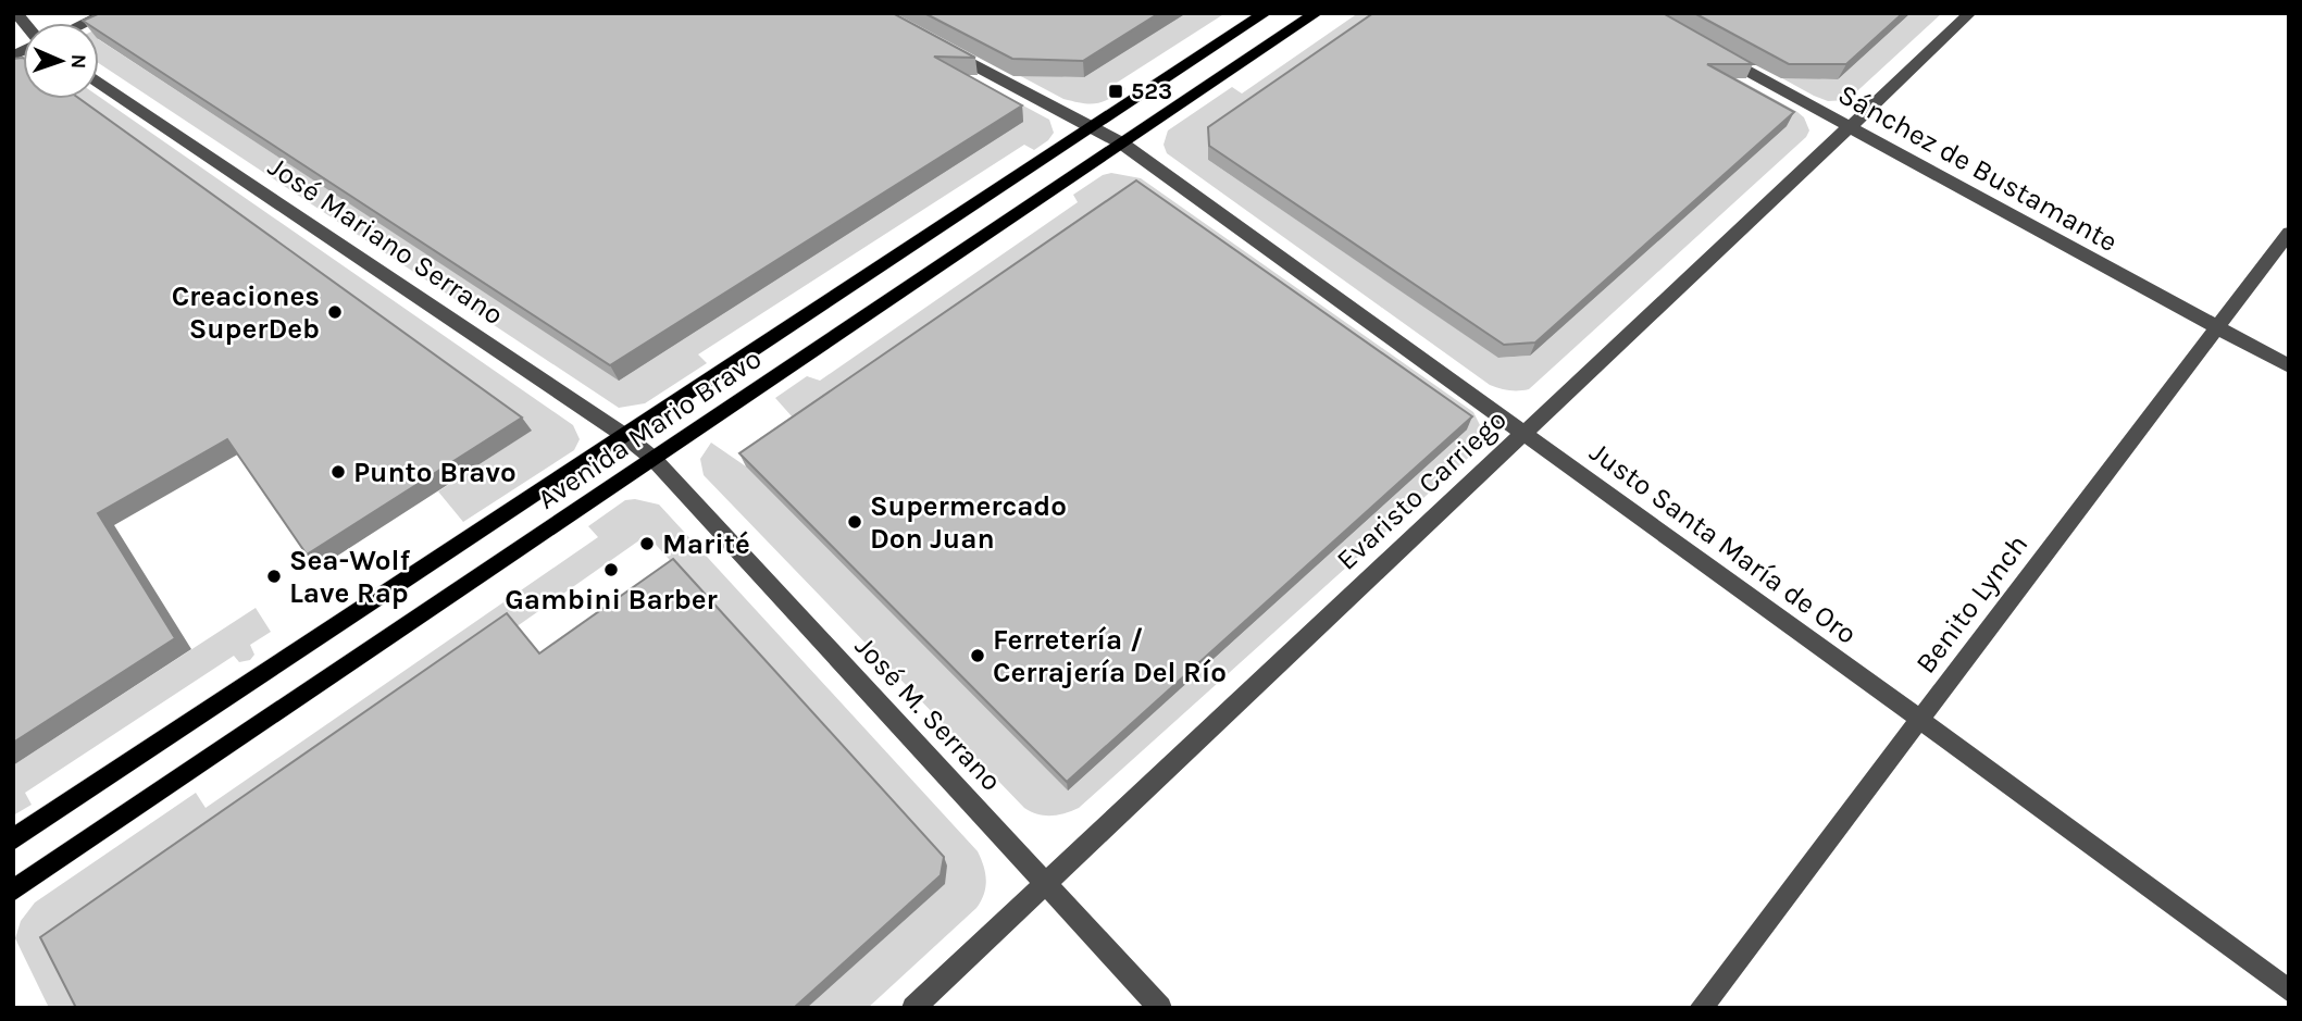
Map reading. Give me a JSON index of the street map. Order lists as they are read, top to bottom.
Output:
{
  "streets": {
    "main road": ["Avenida Mario Bravo"],
    "street": [
      "Sánchez de Bustamante",
      "José Mariano Serrano",
      "Evaristo Carriego",
      "Justo Santa María de Oro",
      "Benito Lynch",
      "José M. Serrano"
    ]
  },
  "crossings": [
    ["Sánchez de Bustamante", "Evaristo Carriego"],
    ["Sánchez de Bustamante", "Benito Lynch"],
    ["José Mariano Serrano", "Avenida Mario Bravo"],
    ["José Mariano Serrano", "José M. Serrano"],
    ["Avenida Mario Bravo", "Justo Santa María de Oro"],
    ["Avenida Mario Bravo", "José M. Serrano"],
    ["Evaristo Carriego", "Justo Santa María de Oro"],
    ["Evaristo Carriego", "José M. Serrano"],
    ["Justo Santa María de Oro", "Benito Lynch"]
  ],
  "places": {
    "transit": ["523"],
    "other": [
      "Creaciones SuperDeb",
      "Punto Bravo",
      "Supermercado Don Juan",
      "Marité",
      "Gambini Barber",
      "Sea-Wolf Lave Rap",
      "Ferretería / Cerrajería Del Río"
    ]
  },
  "north": "right"
}
